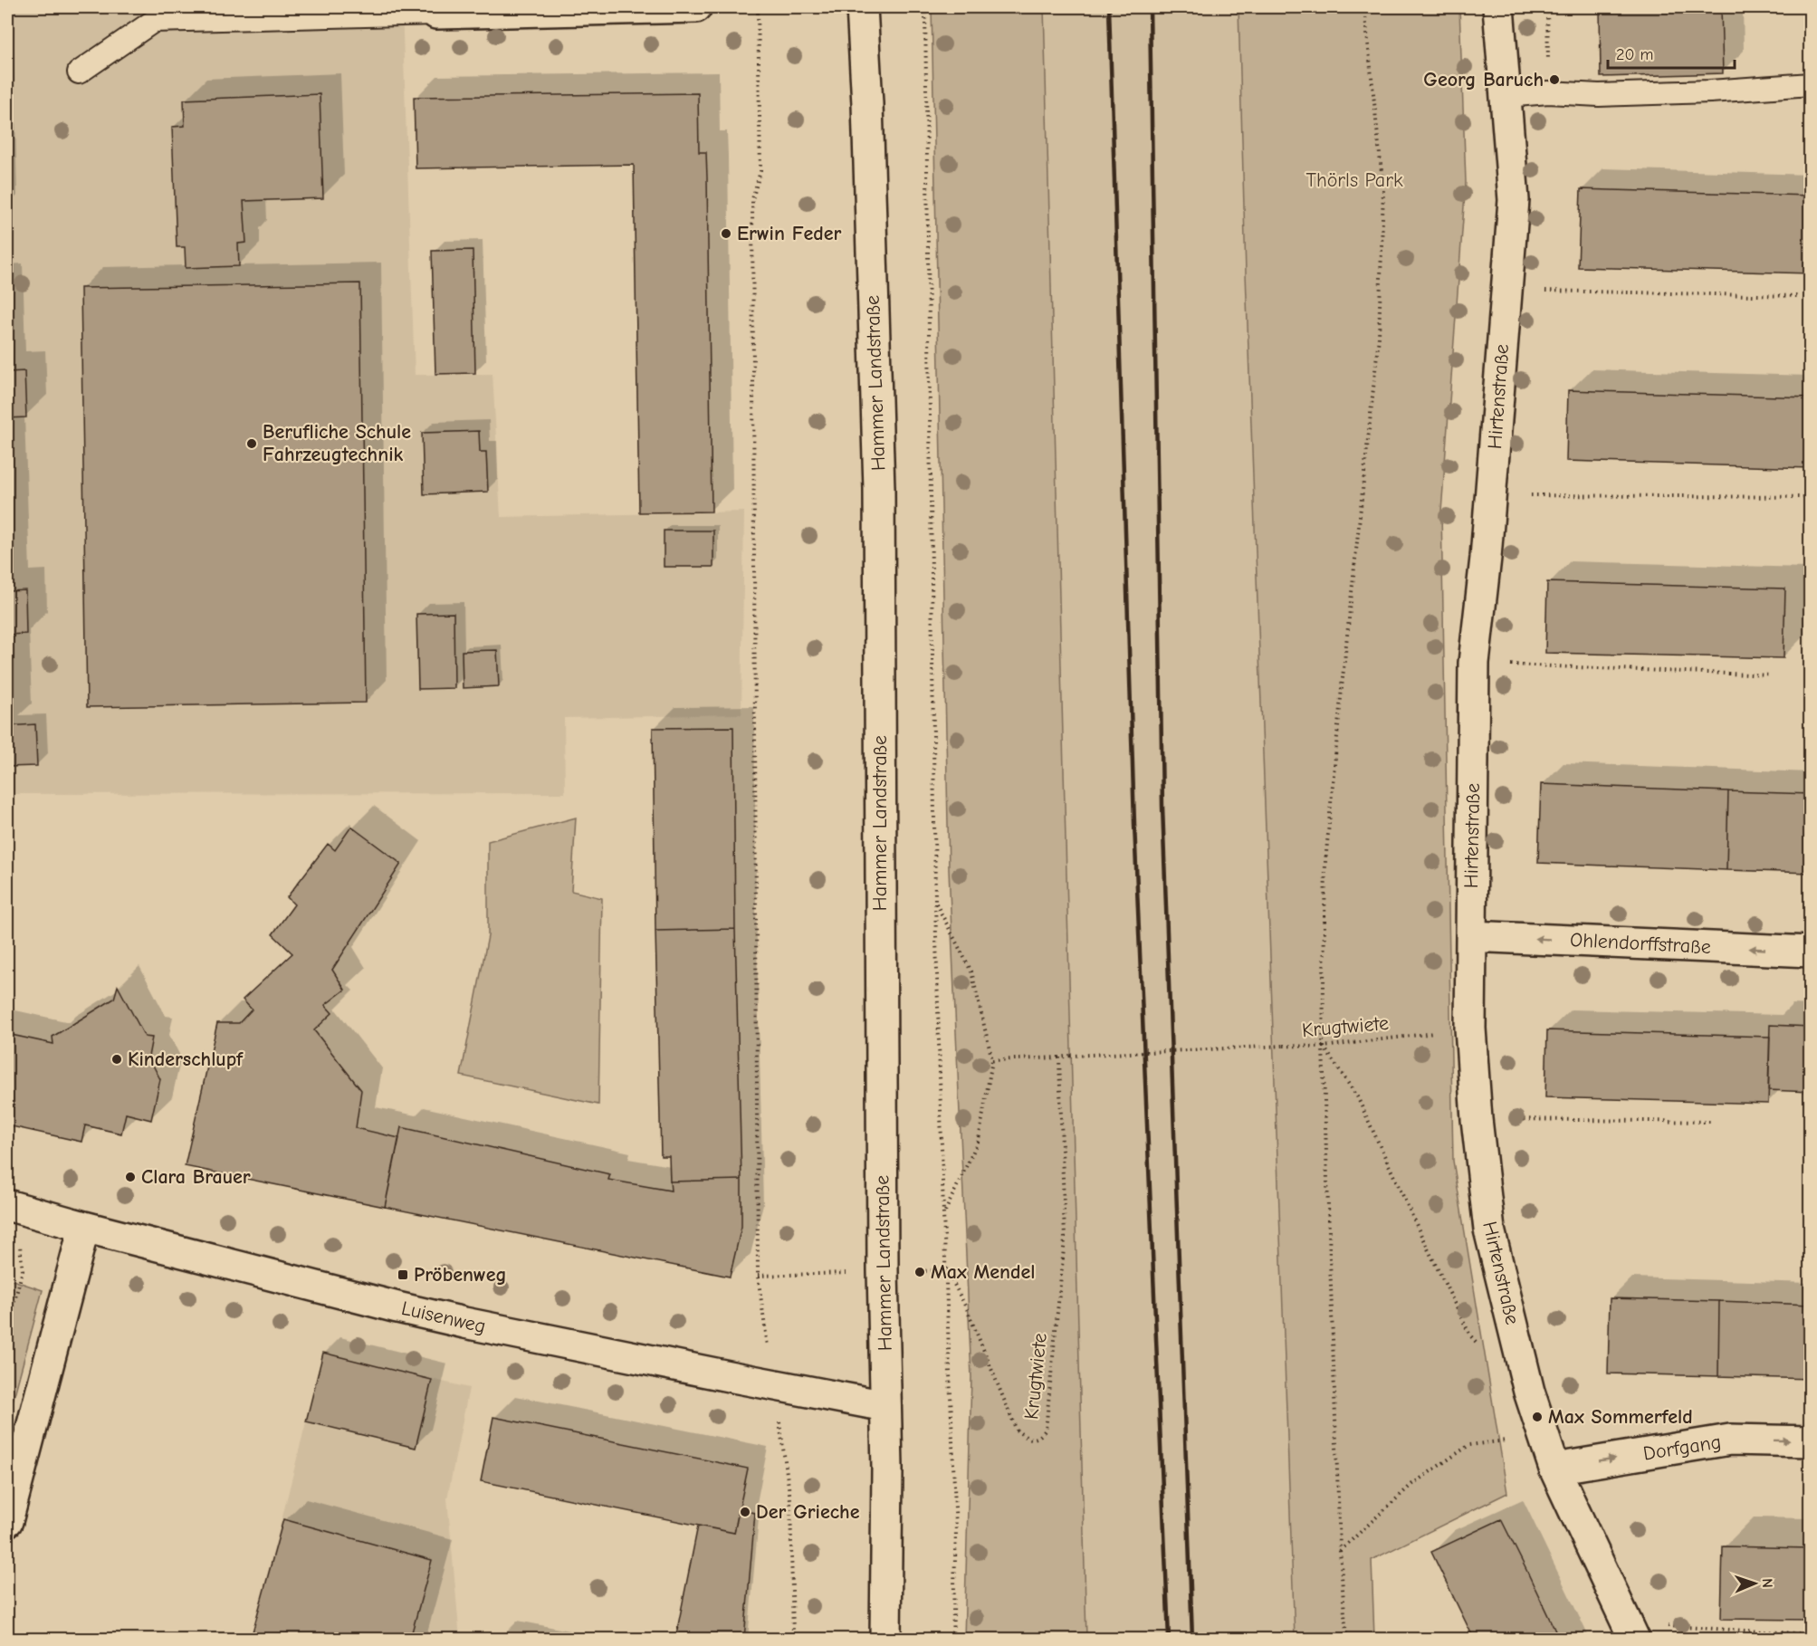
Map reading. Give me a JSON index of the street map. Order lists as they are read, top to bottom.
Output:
{
  "streets": {
    "street": [
      "Hammer Landstraße",
      "Hirtenstraße",
      "Ohlendorffstraße",
      "Luisenweg",
      "Dorfgang"
    ],
    "path": ["Krugtwiete"]
  },
  "crossings": [
    ["Hammer Landstraße", "Luisenweg"],
    ["Hirtenstraße", "Ohlendorffstraße"],
    ["Hirtenstraße", "Krugtwiete"],
    ["Hirtenstraße", "Dorfgang"]
  ],
  "one_way": ["Ohlendorffstraße", "Dorfgang"],
  "parks": ["Thörls Park"],
  "places": {
    "other": [
      "Georg Baruch",
      "Erwin Feder",
      "Berufliche Schule Fahrzeugtechnik",
      "Kinderschlupf",
      "Clara Brauer",
      "Max Mendel",
      "Max Sommerfeld",
      "Der Grieche"
    ],
    "transit": ["Pröbenweg"]
  },
  "scale_bar": "20 m",
  "north": "right"
}
